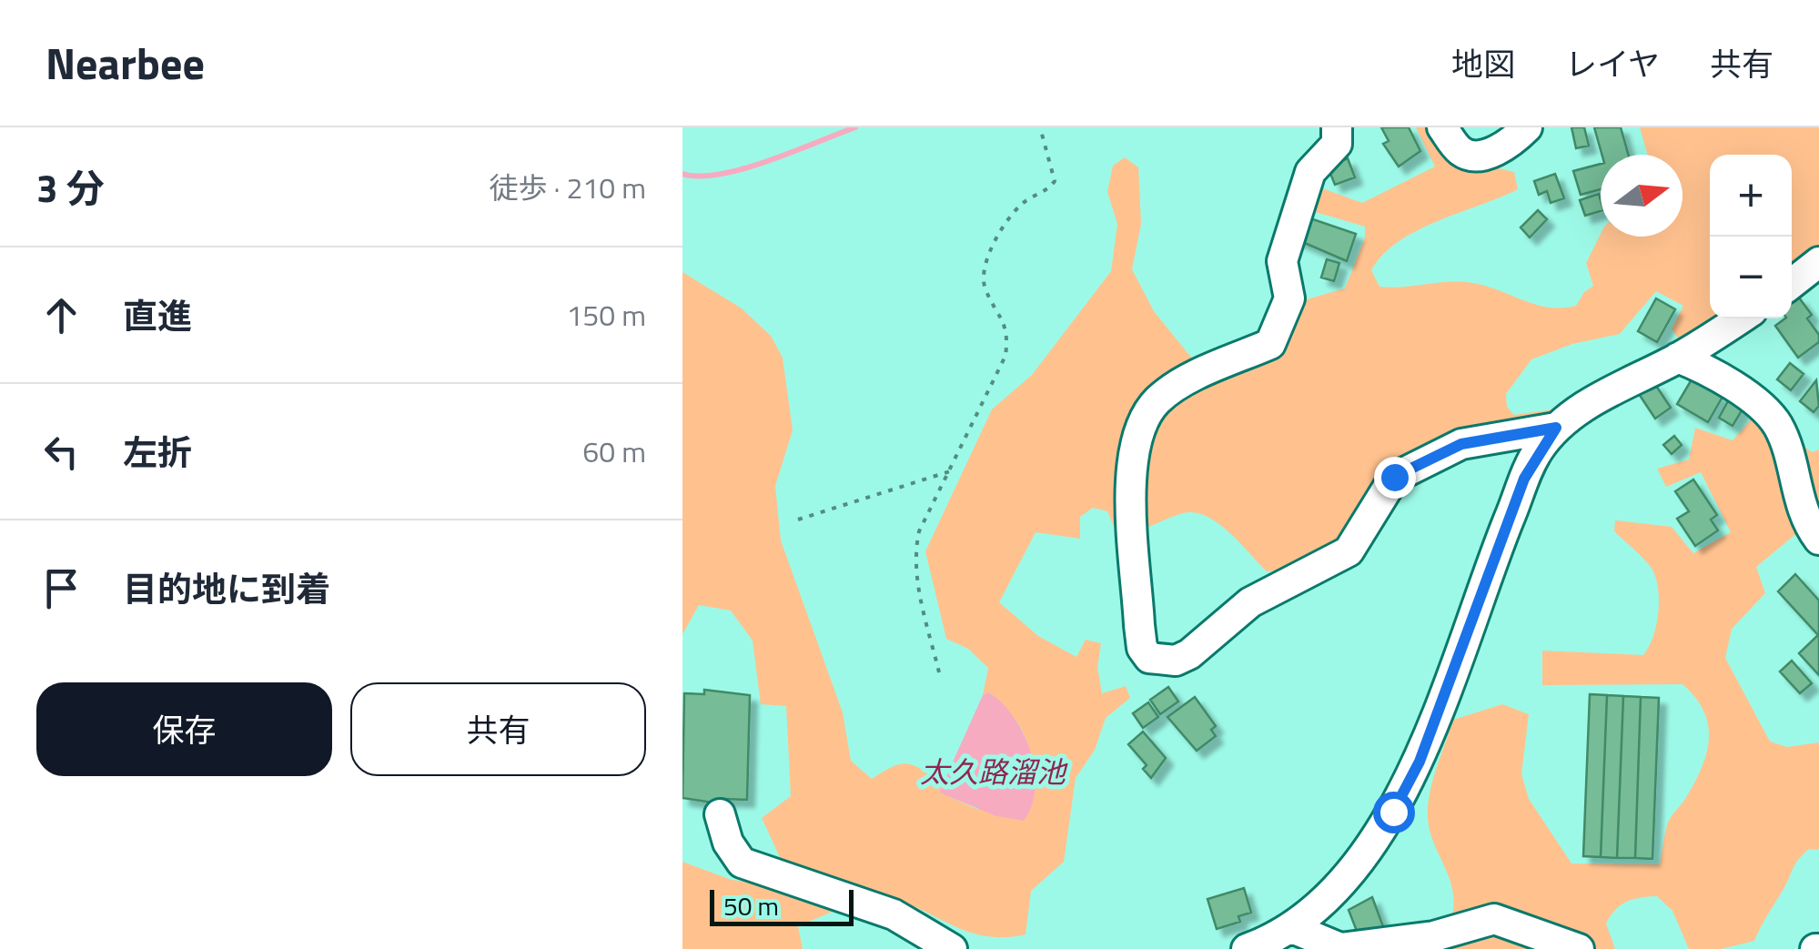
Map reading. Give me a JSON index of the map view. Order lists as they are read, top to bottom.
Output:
{
  "water": ["太久路溜池"],
  "scale_bar": "50 m",
  "north": "right",
  "page": {
    "header": "Nearbee",
    "nav": ["地図", "レイヤ", "共有"],
    "heading": ["3 分", "徒歩 · 210 m"],
    "map_buttons": ["+", "−"],
    "list": [
      ["直進", "150 m"],
      ["左折", "60 m"],
      "目的地に到着"
    ],
    "buttons": ["保存", "共有"],
    "scale": "50 m"
  }
}
